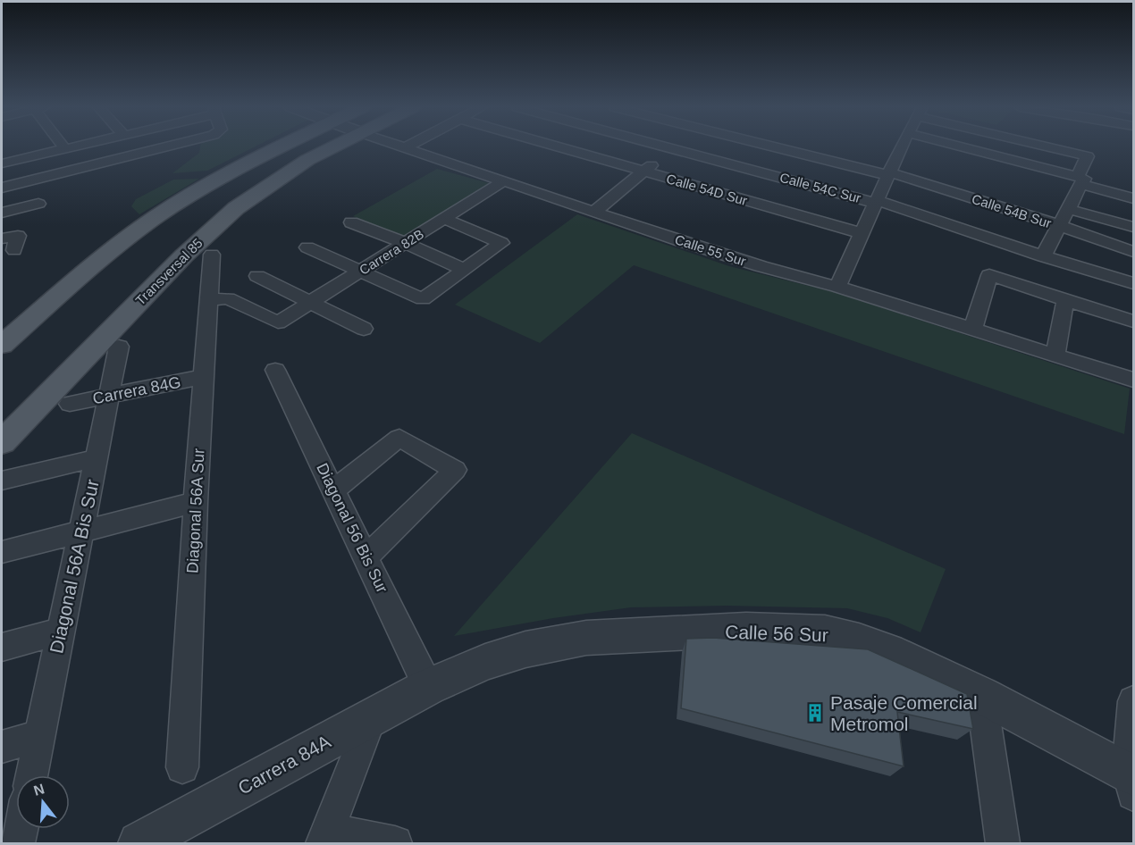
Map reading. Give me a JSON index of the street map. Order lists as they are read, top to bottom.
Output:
{
  "streets": {
    "main road": ["Transversal 85"],
    "street": [
      "Calle 54C Sur",
      "Calle 54D Sur",
      "Calle 54B Sur",
      "Calle 55 Sur",
      "Carrera 82B",
      "Carrera 84G",
      "Diagonal 56A Sur",
      "Diagonal 56 Bis Sur",
      "Diagonal 56A Bis Sur",
      "Calle 56 Sur",
      "Carrera 84A"
    ]
  },
  "crossings": [
    ["Calle 55 Sur", "Carrera 82B"],
    ["Carrera 82B", "Diagonal 56A Sur"],
    ["Carrera 84G", "Diagonal 56A Sur"],
    ["Carrera 84G", "Diagonal 56A Bis Sur"],
    ["Diagonal 56 Bis Sur", "Calle 56 Sur"],
    ["Diagonal 56 Bis Sur", "Carrera 84A"],
    ["Calle 56 Sur", "Carrera 84A"]
  ],
  "places": {
    "building": ["Pasaje Comercial Metromol"]
  },
  "north": "top"
}
